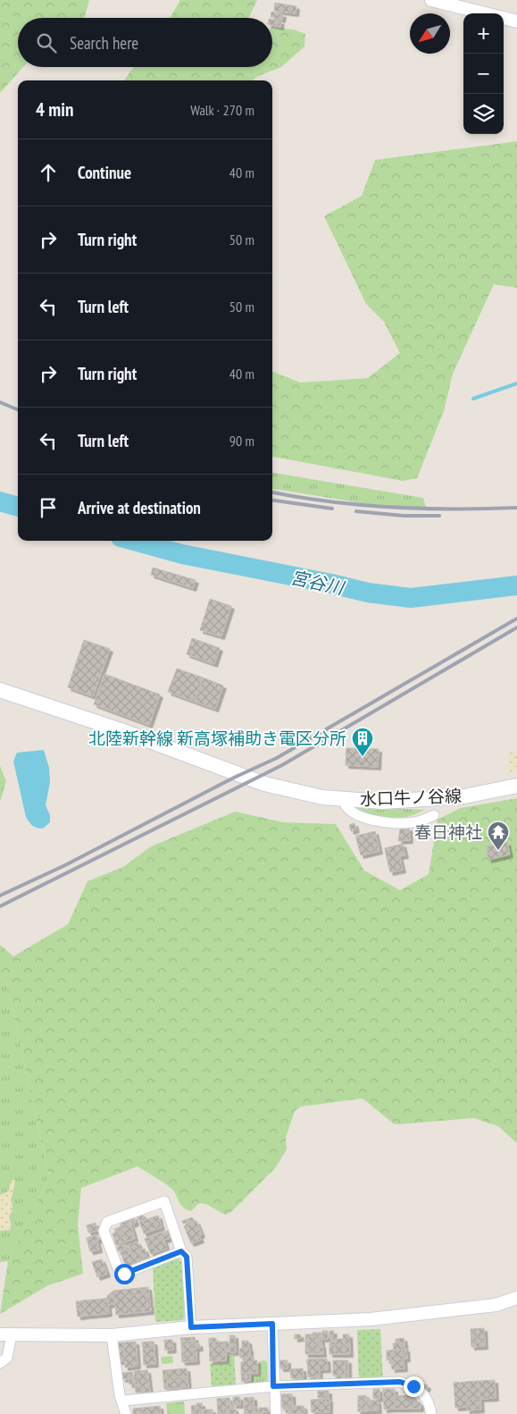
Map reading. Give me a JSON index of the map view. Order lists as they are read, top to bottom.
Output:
{
  "streets": {
    "main road": ["水口牛ノ谷線"]
  },
  "water": ["宮谷川"],
  "places": {
    "building": ["北陸新幹線 新高塚補助き電区分所"],
    "temple": ["春日神社"]
  },
  "north": "bottom left",
  "page": {
    "map_buttons": ["+", "−"],
    "search": "Search here",
    "heading": ["4 min", "Walk · 270 m"],
    "list": [
      ["Continue", "40 m"],
      ["Turn right", "50 m"],
      ["Turn left", "50 m"],
      ["Turn right", "40 m"],
      ["Turn left", "90 m"],
      "Arrive at destination"
    ]
  }
}
